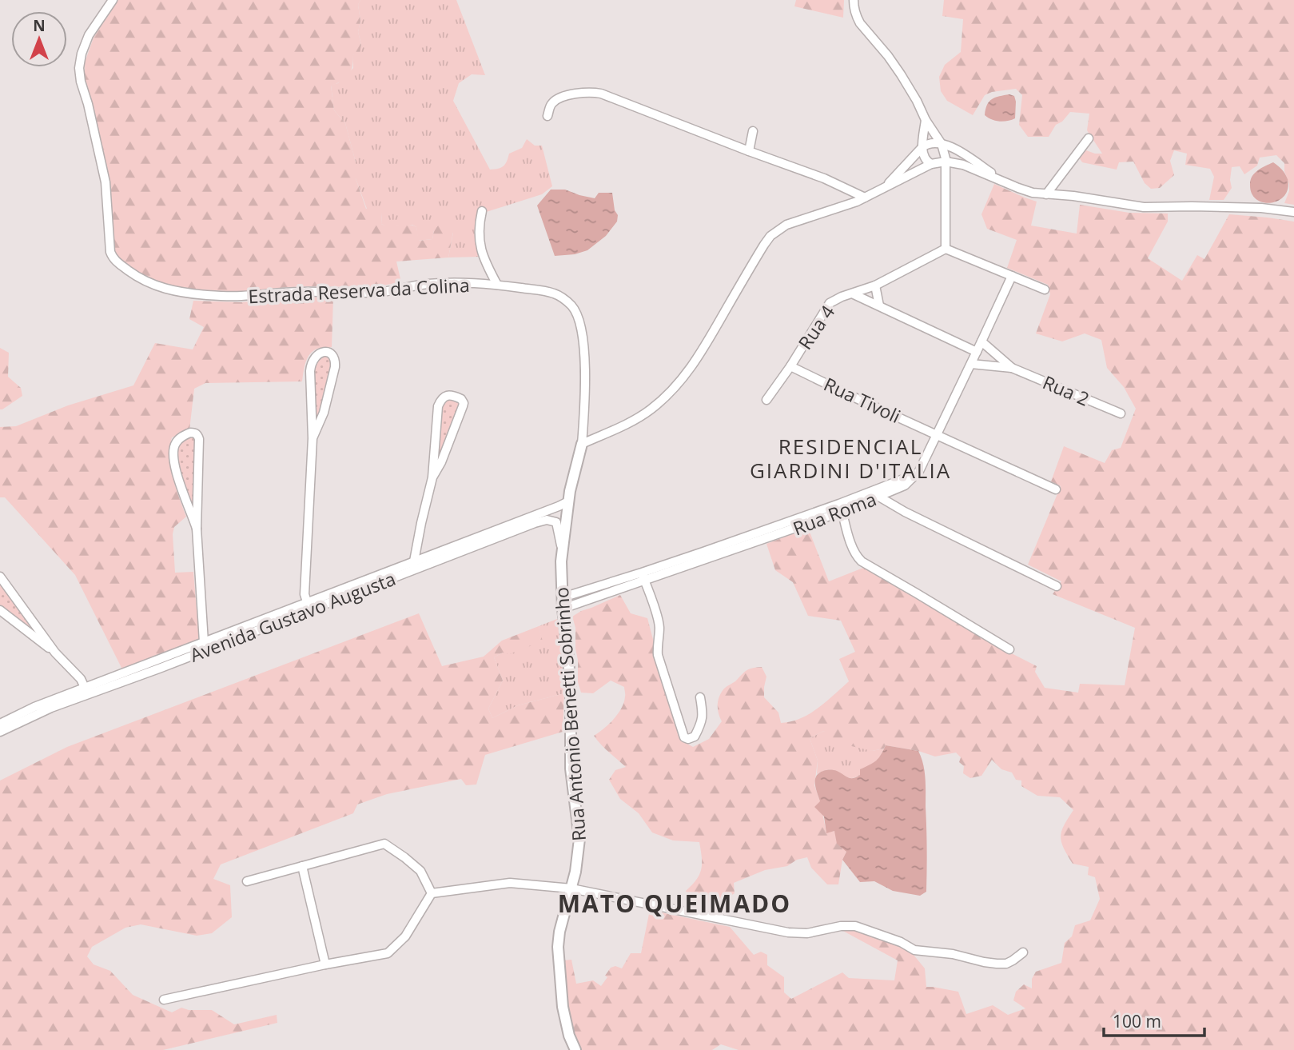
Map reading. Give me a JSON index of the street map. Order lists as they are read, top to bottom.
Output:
{
  "streets": {
    "main road": ["Rua Antonio Benetti Sobrinho"],
    "street": [
      "Estrada Reserva da Colina",
      "Rua 4",
      "Rua 2",
      "Rua Tivoli",
      "Rua Roma",
      "Avenida Gustavo Augusta"
    ]
  },
  "crossings": [
    ["Estrada Reserva da Colina", "Rua Antonio Benetti Sobrinho"],
    ["Rua 4", "Rua Tivoli"],
    ["Rua Tivoli", "Rua Roma"],
    ["Rua Roma", "Rua Antonio Benetti Sobrinho"],
    ["Avenida Gustavo Augusta", "Rua Antonio Benetti Sobrinho"]
  ],
  "districts": ["RESIDENCIAL GIARDINI D'ITALIA", "MATO QUEIMADO"],
  "scale_bar": "100 m",
  "north": "top"
}
